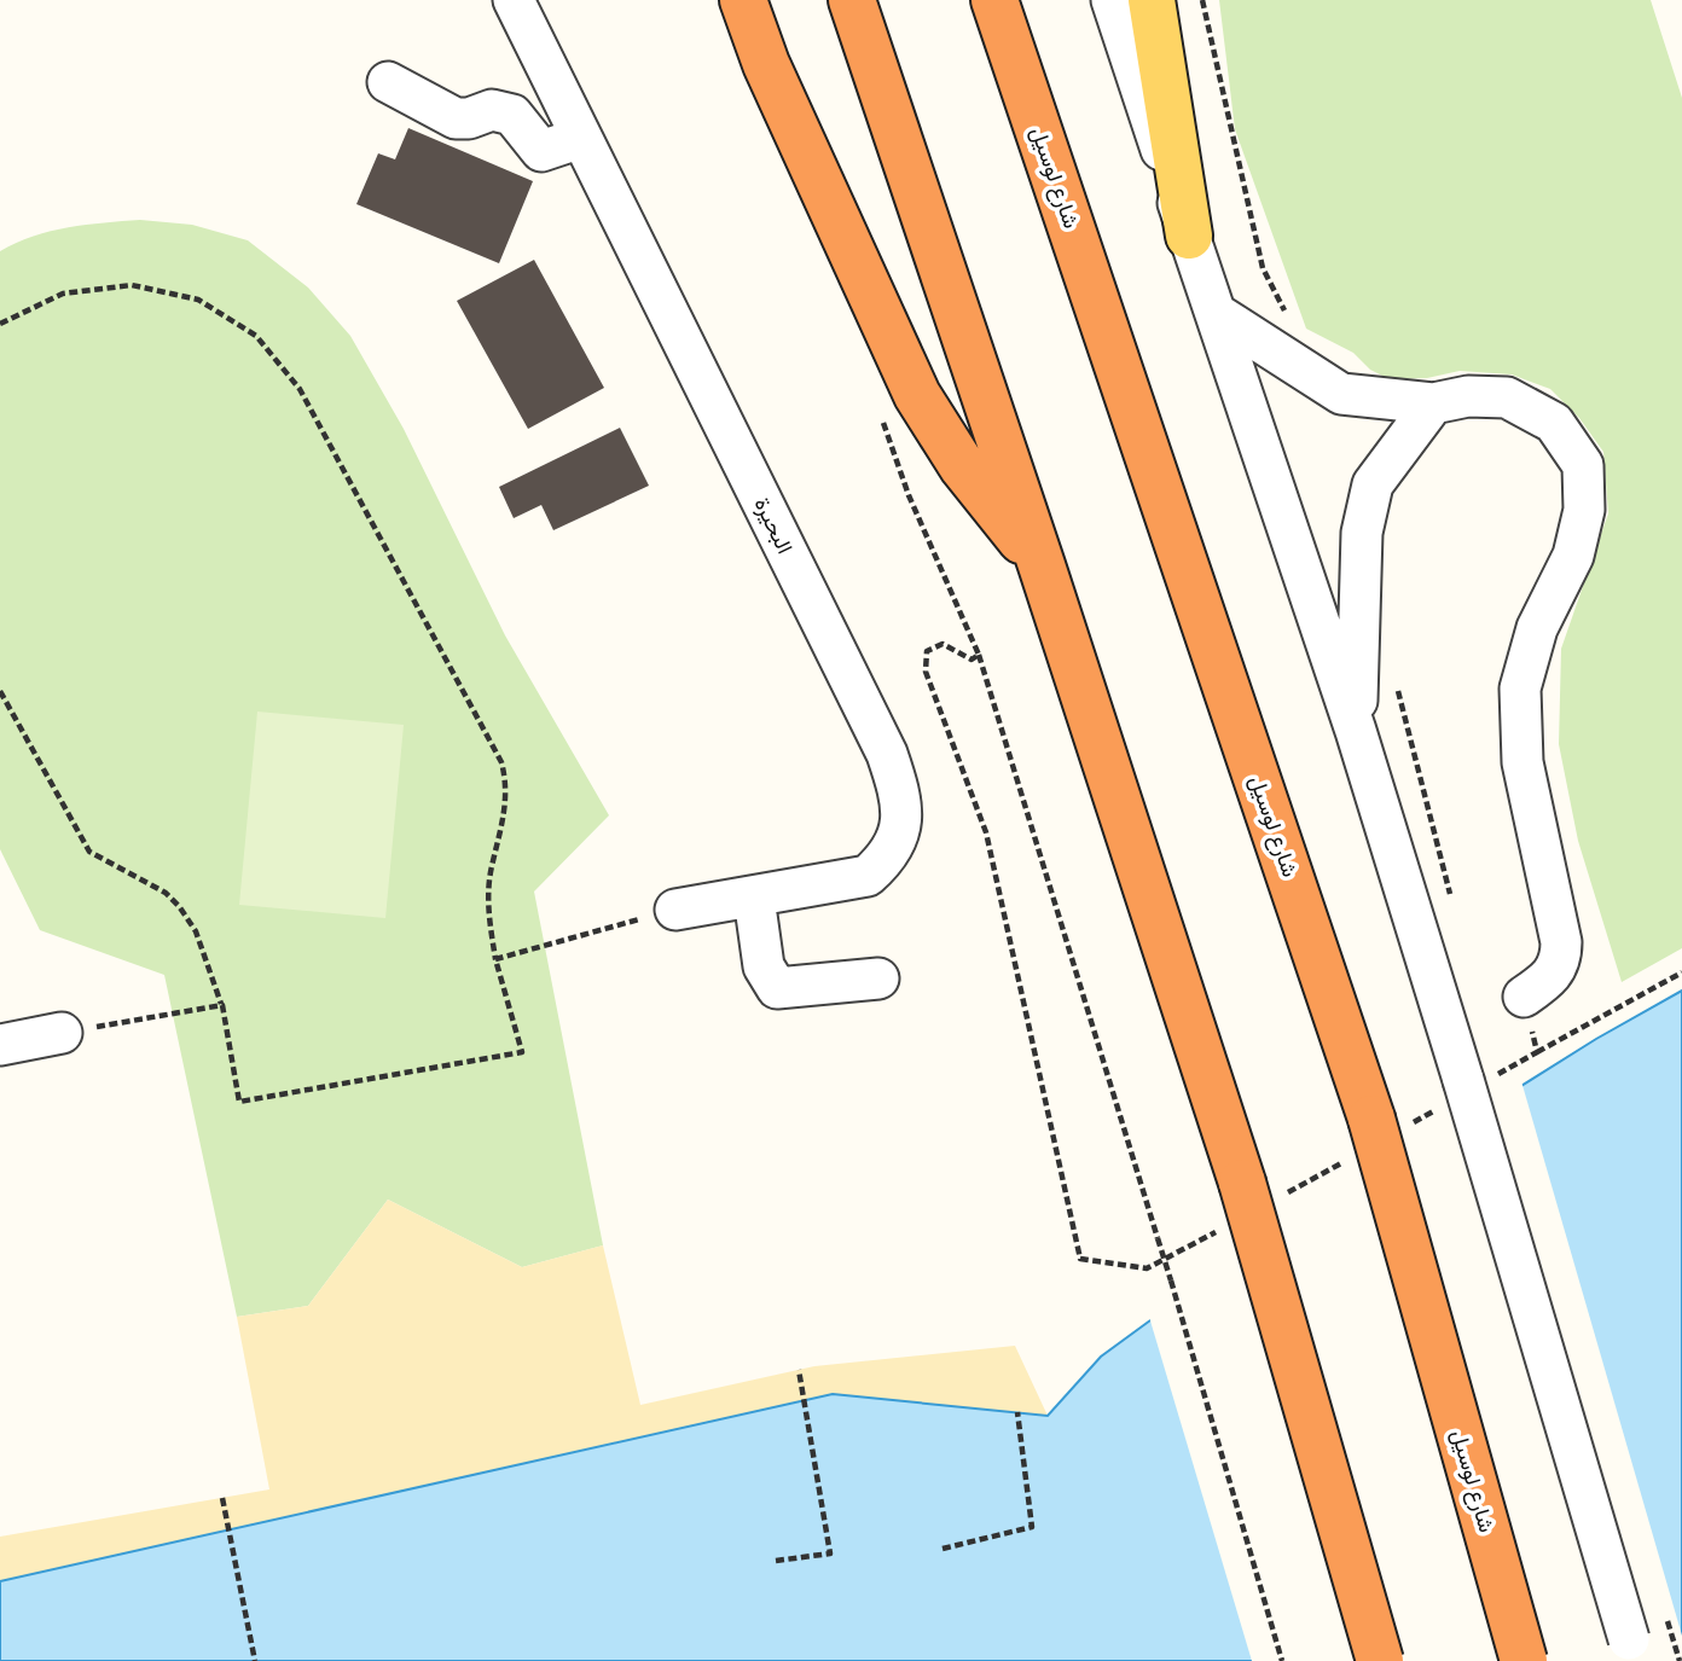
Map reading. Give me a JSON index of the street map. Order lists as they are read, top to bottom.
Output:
{
  "streets": {
    "highway": ["شارع لوسيل"],
    "street": ["البحيرة"]
  }
}
